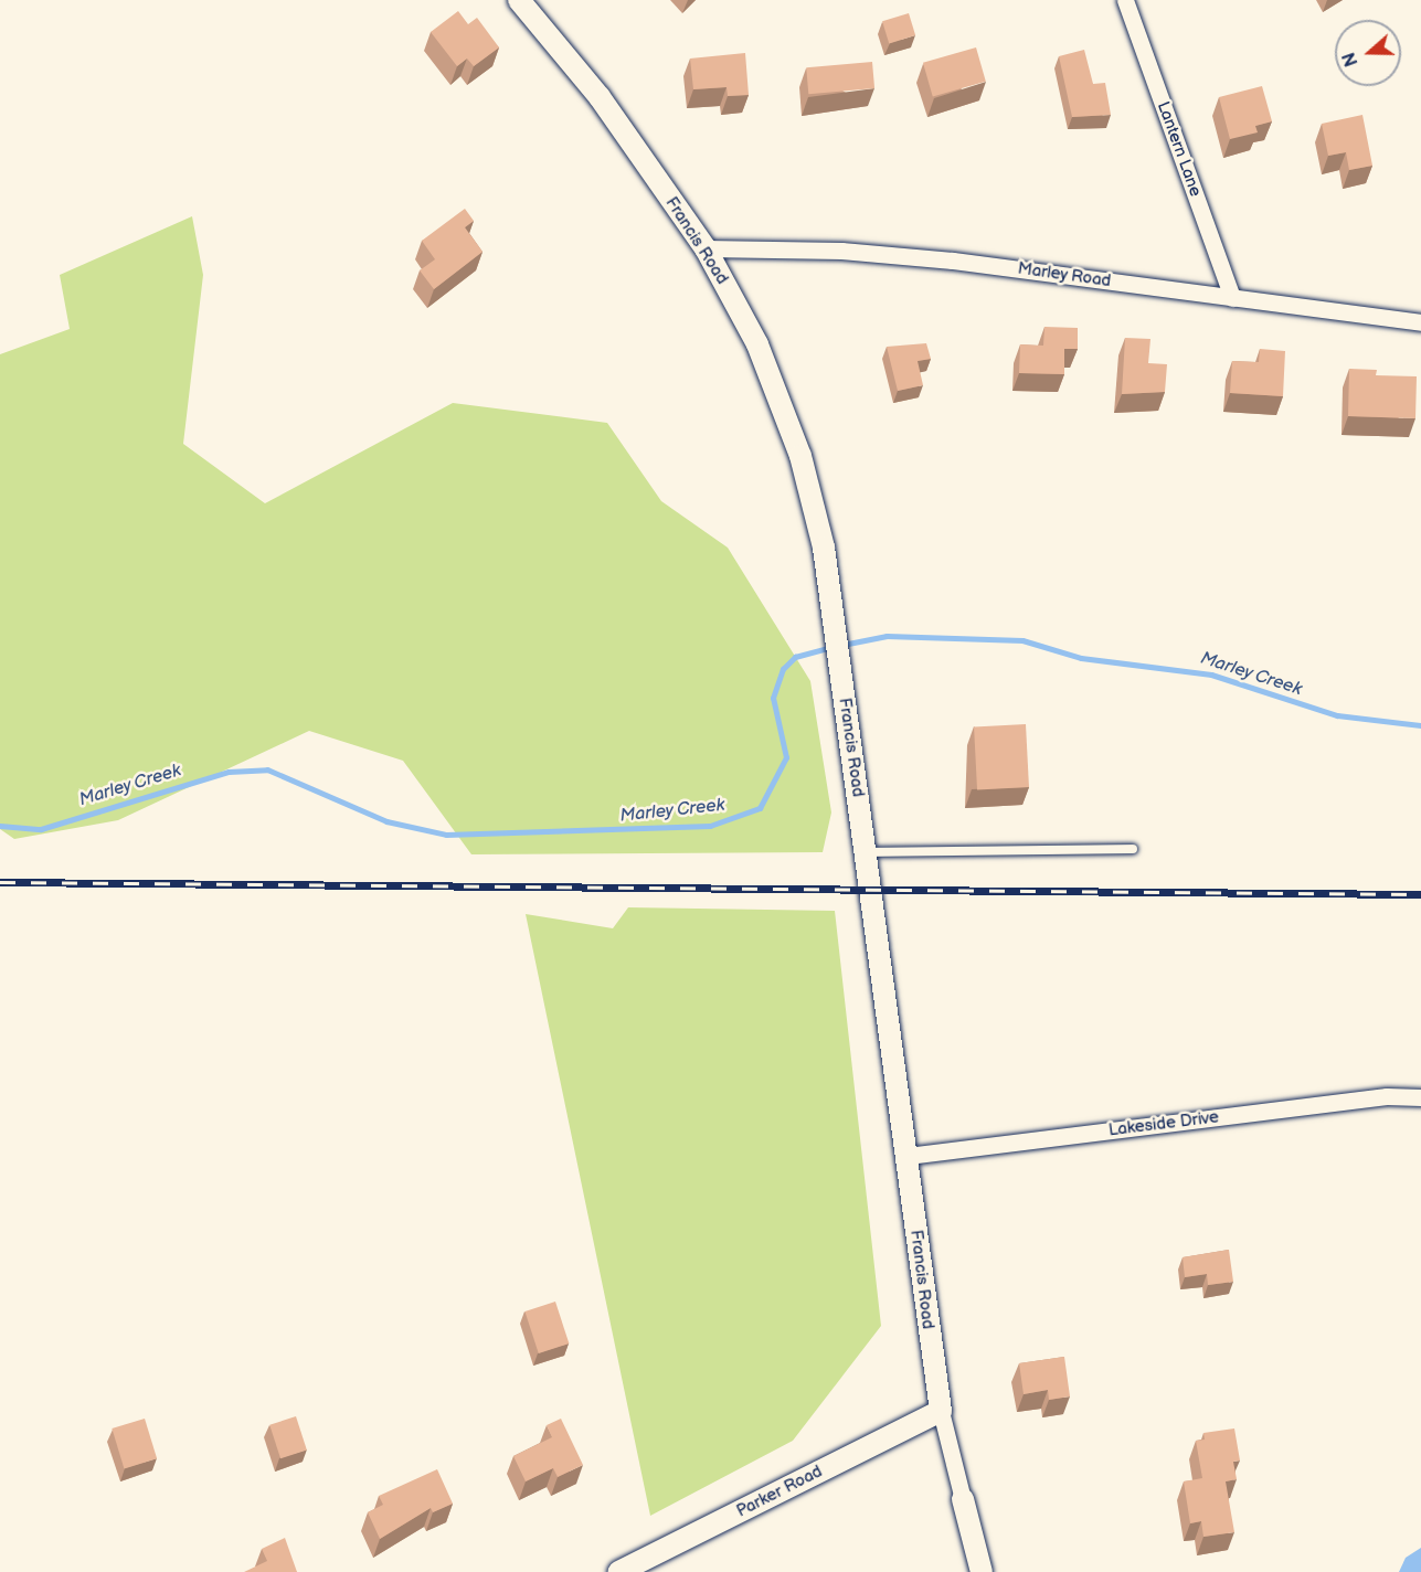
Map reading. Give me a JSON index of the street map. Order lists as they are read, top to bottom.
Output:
{
  "streets": {
    "street": [
      "Lantern Lane",
      "Francis Road",
      "Marley Road",
      "Lakeside Drive",
      "Parker Road"
    ]
  },
  "crossings": [
    ["Lantern Lane", "Marley Road"],
    ["Francis Road", "Marley Road"],
    ["Francis Road", "Lakeside Drive"],
    ["Francis Road", "Parker Road"]
  ],
  "water": ["Marley Creek"],
  "north": "left"
}
